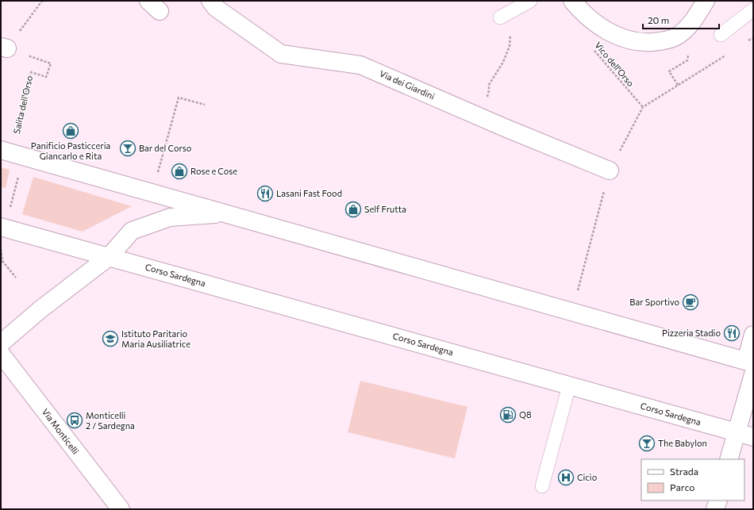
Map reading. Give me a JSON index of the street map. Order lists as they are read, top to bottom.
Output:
{
  "streets": {
    "main road": ["Via dei Giardini", "Corso Sardegna", "Via Monticelli"],
    "path": ["Vico dell'Orso", "Salita dell'Orso"]
  },
  "places": {
    "shop": ["Panificio Pasticceria Giancarlo e Rita", "Rose e Cose", "Self Frutta"],
    "bar": ["Bar del Corso", "The Babylon"],
    "restaurant": ["Lasani Fast Food", "Pizzeria Stadio"],
    "cafe": ["Bar Sportivo"],
    "school or university": ["Istituto Paritario Maria Ausiliatrice"],
    "fuel station": ["Q8"],
    "bus stop": ["Monticelli 2 / Sardegna"],
    "hospital": ["Cicìo"]
  },
  "legend": ["Strada", "Parco"],
  "scale_bar": "20 m"
}
